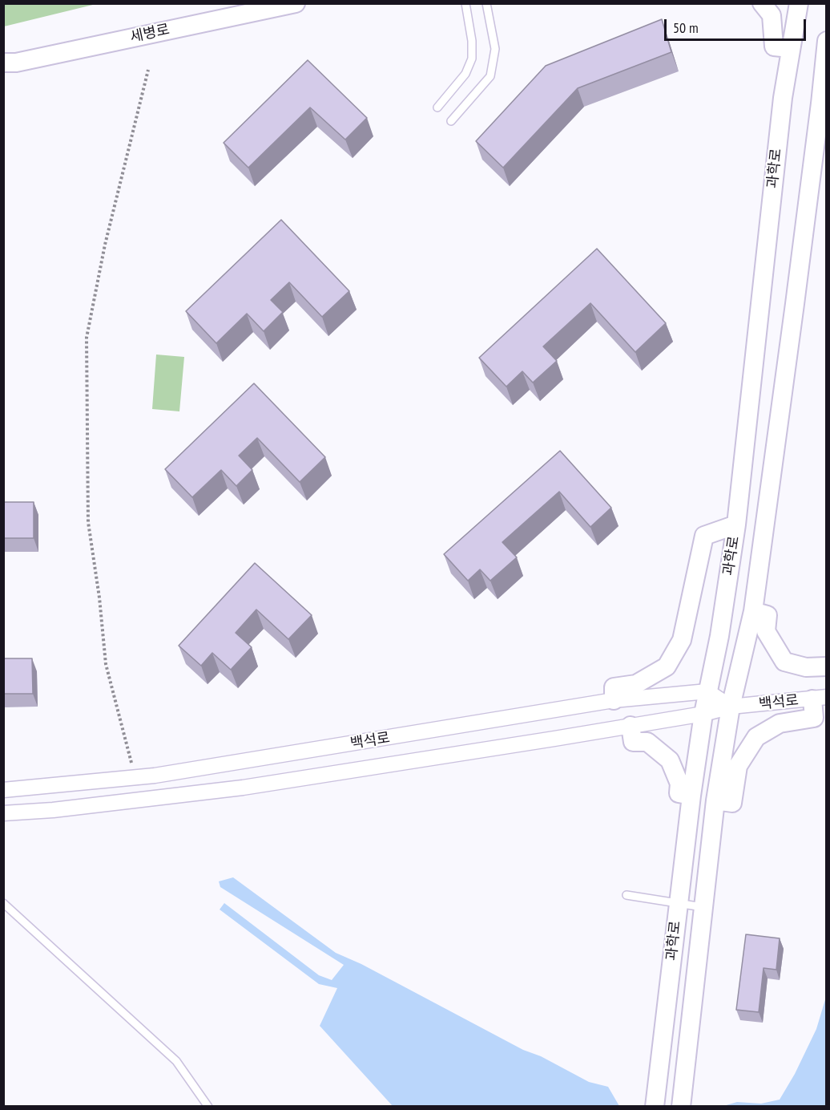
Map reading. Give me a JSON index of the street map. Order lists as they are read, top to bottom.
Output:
{
  "streets": {
    "street": ["세병로", "과학로", "백석로"]
  },
  "crossings": [
    ["과학로", "백석로"]
  ],
  "scale_bar": "50 m"
}
